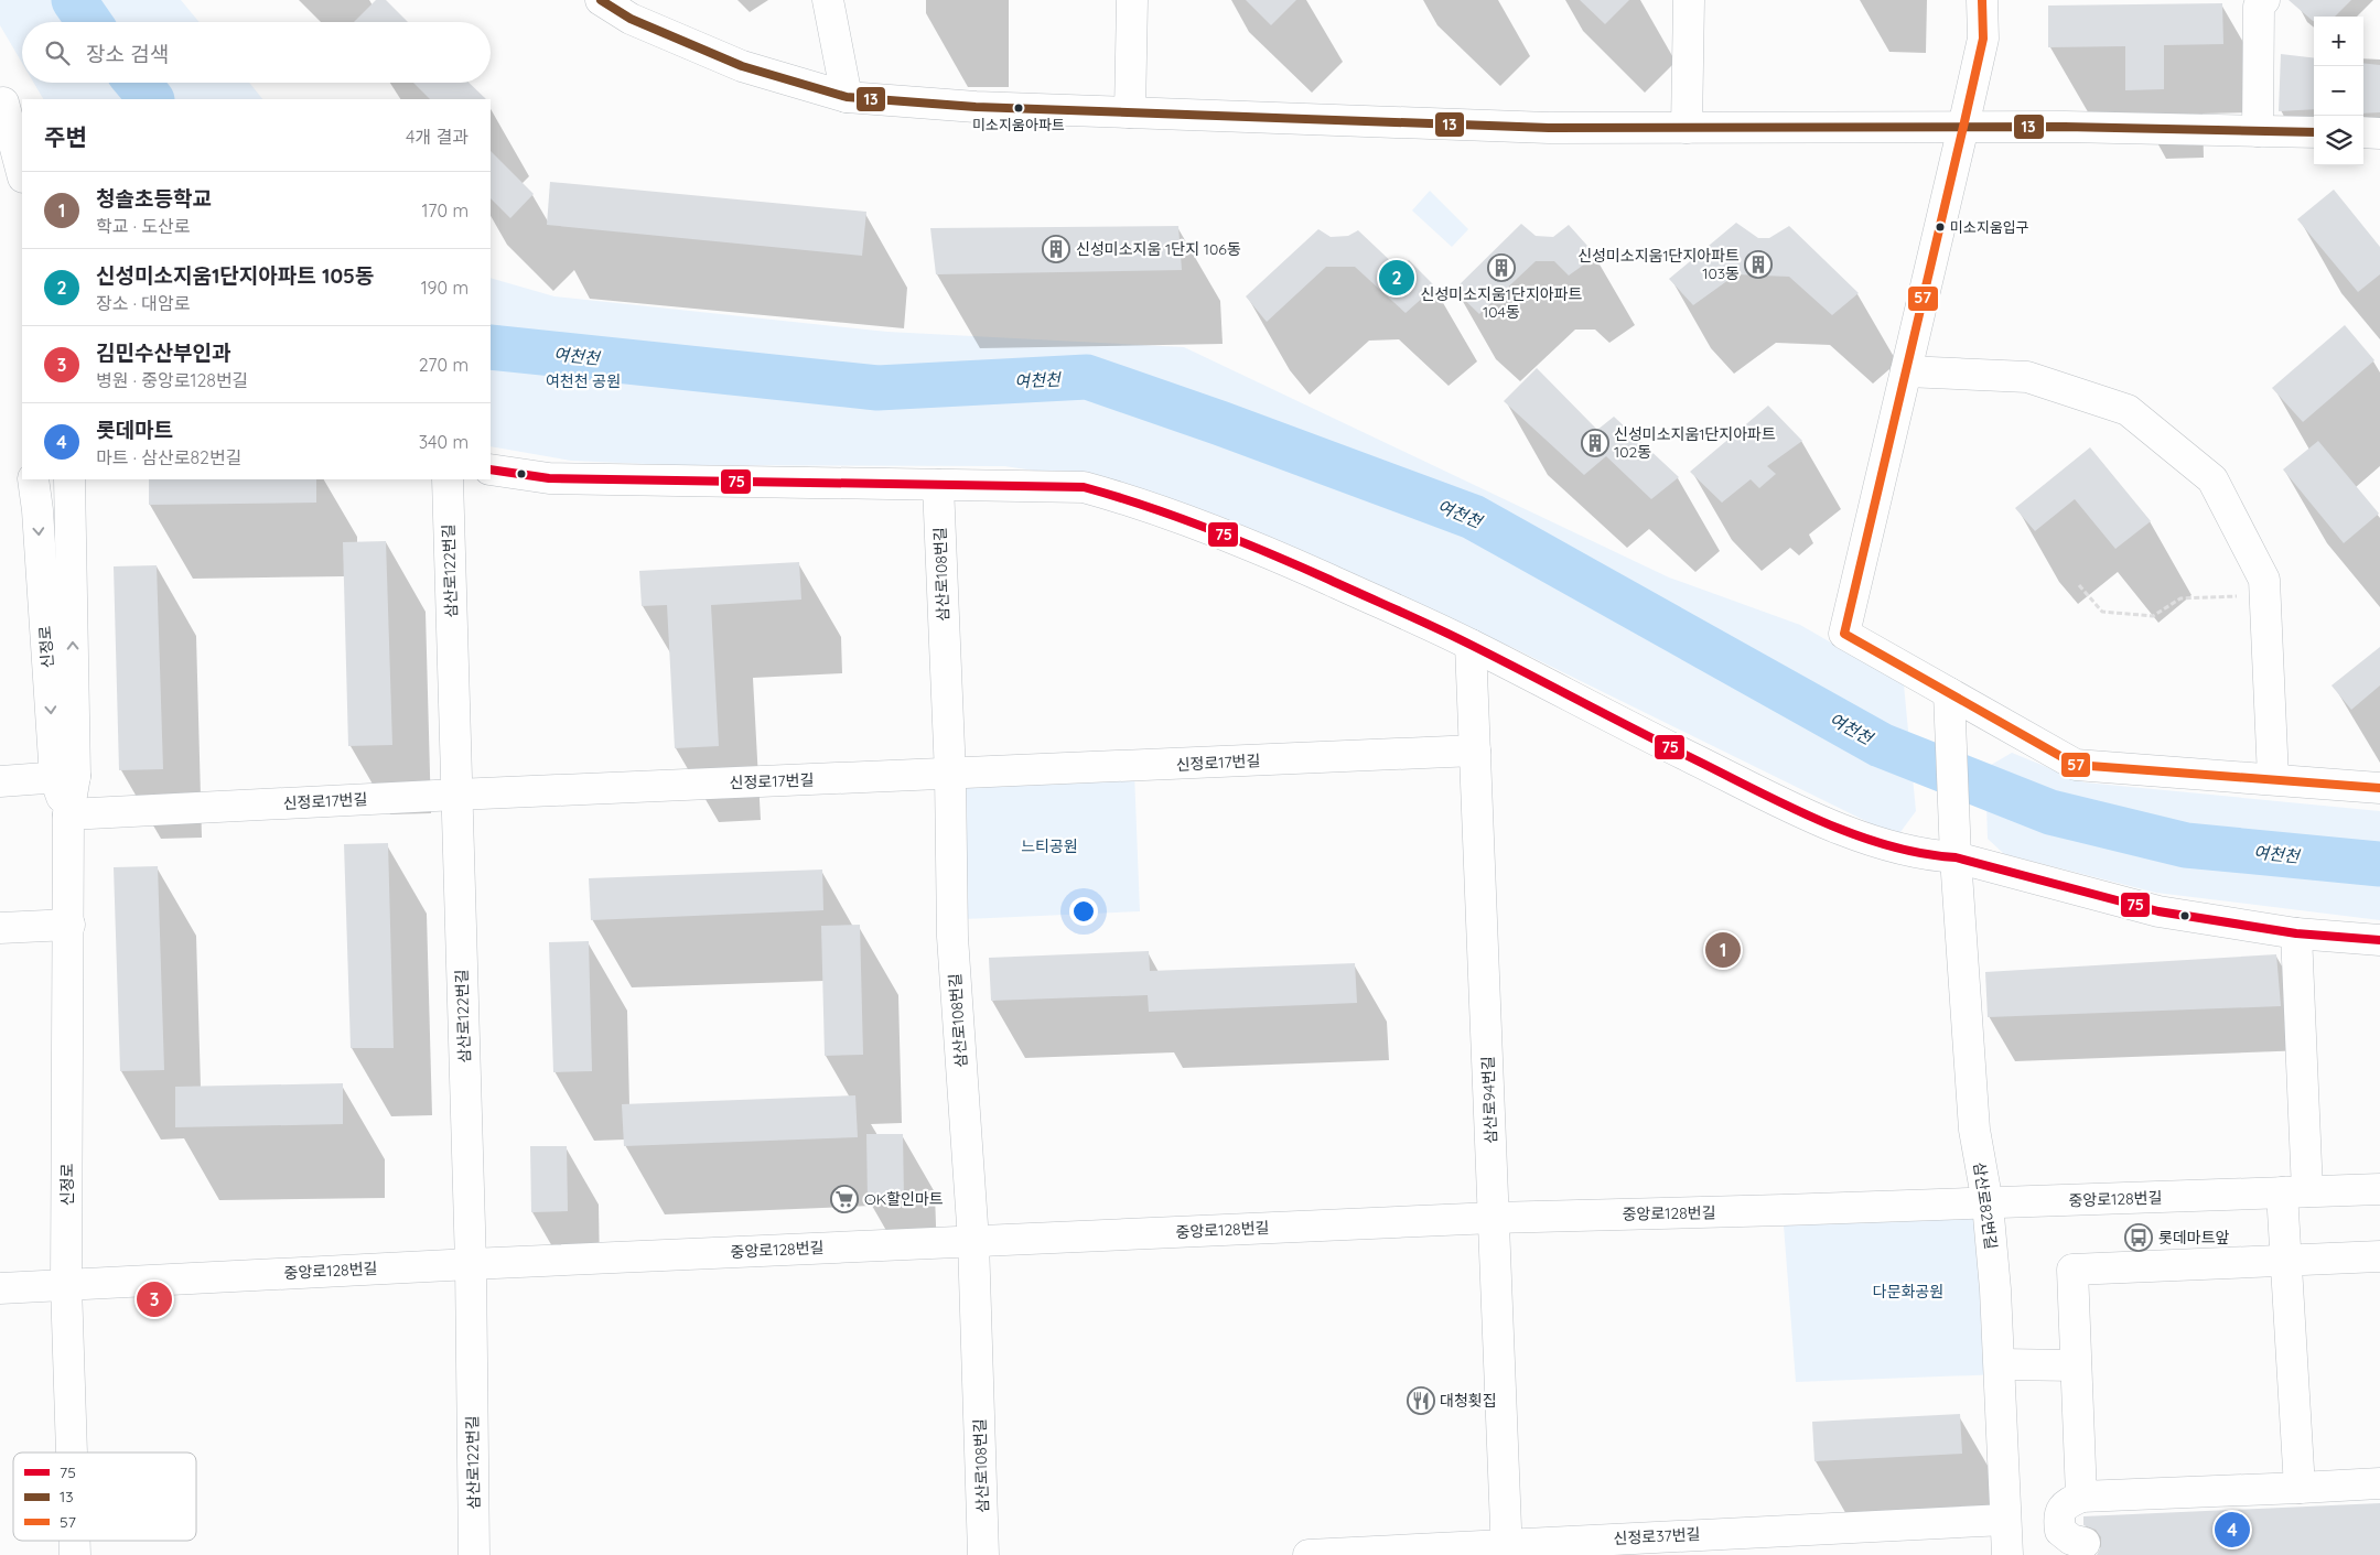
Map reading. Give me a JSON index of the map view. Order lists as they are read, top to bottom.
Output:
{
  "streets": {
    "street": [
      "삼산로122번길",
      "삼산로108번길",
      "신정로",
      "신정로17번길",
      "삼산로94번길",
      "중앙로128번길",
      "삼산로82번길",
      "신정로37번길"
    ]
  },
  "crossings": [
    ["삼산로122번길", "신정로17번길"],
    ["삼산로122번길", "중앙로128번길"],
    ["삼산로108번길", "신정로17번길"],
    ["삼산로108번길", "중앙로128번길"],
    ["신정로", "신정로17번길"],
    ["신정로", "중앙로128번길"],
    ["신정로17번길", "삼산로94번길"],
    ["삼산로94번길", "중앙로128번길"],
    ["삼산로94번길", "신정로37번길"],
    ["중앙로128번길", "삼산로82번길"],
    ["삼산로82번길", "신정로37번길"]
  ],
  "water": ["여천천"],
  "parks": ["여천천 공원", "느티공원", "다문화공원"],
  "places": {
    "other": ["미소지움아파트", "미소지움입구"],
    "building": [
      "신성미소지움 1단지 106동",
      "신성미소지움1단지아파트 103동",
      "신성미소지움1단지아파트 104동",
      "신성미소지움1단지아파트 102동"
    ],
    "supermarket": ["OK할인마트"],
    "bus stop": ["롯데마트앞"],
    "restaurant": ["대청횟집"]
  },
  "lines": ["transit line 13", "transit line 57", "transit line 75"],
  "legend": ["75", "13", "57"],
  "page": {
    "map_buttons": ["+", "−"],
    "search": "장소 검색",
    "heading": ["주변", "4개 결과"],
    "list": [
      {
        "mark": "1",
        "name": "청솔초등학교",
        "note": "학교 · 도산로",
        "value": "170 m"
      },
      {
        "mark": "2",
        "name": "신성미소지움1단지아파트 105동",
        "note": "장소 · 대암로",
        "value": "190 m"
      },
      {
        "mark": "3",
        "name": "김민수산부인과",
        "note": "병원 · 중앙로128번길",
        "value": "270 m"
      },
      {
        "mark": "4",
        "name": "롯데마트",
        "note": "마트 · 삼산로82번길",
        "value": "340 m"
      }
    ],
    "pins": [
      "2",
      "1",
      "3",
      "4"
    ]
  }
}
